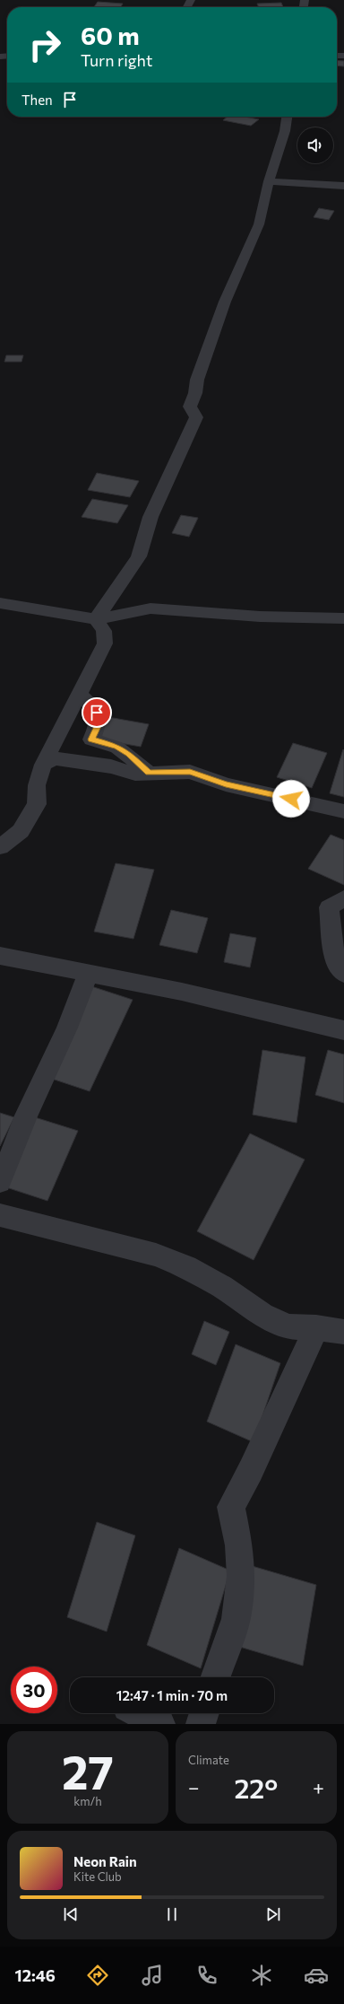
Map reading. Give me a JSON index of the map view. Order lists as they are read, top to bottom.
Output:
{
  "page": {
    "turn": ["60 m", "Turn right"],
    "then": "Then",
    "limit": "30",
    "trip": "12:47 · 1 min · 70 m",
    "tile": [
      ["27", "km/h"],
      "Climate"
    ],
    "heat": ["−", "22°", "+"],
    "song": ["Neon Rain", "Kite Club"],
    "tabs": "12:46"
  }
}
